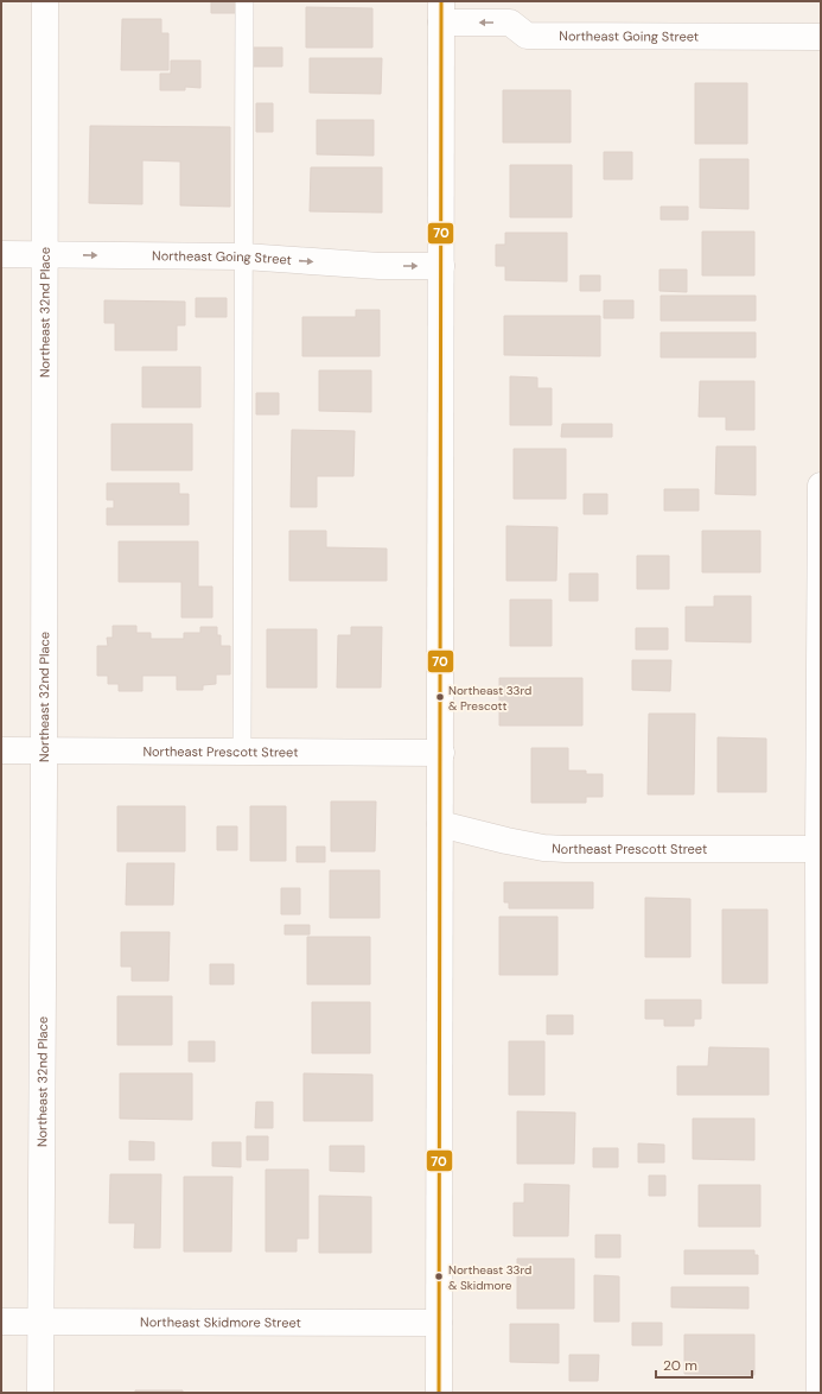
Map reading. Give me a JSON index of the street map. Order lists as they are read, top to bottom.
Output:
{
  "streets": {
    "street": [
      "Northeast Going Street",
      "Northeast 32nd Place",
      "Northeast Prescott Street",
      "Northeast Skidmore Street"
    ]
  },
  "crossings": [
    ["Northeast Going Street", "Northeast 32nd Place"],
    ["Northeast 32nd Place", "Northeast Prescott Street"],
    ["Northeast 32nd Place", "Northeast Skidmore Street"]
  ],
  "places": ["Northeast 33rd & Prescott", "Northeast 33rd & Skidmore"],
  "lines": ["transit line 70"],
  "scale_bar": "20 m"
}
